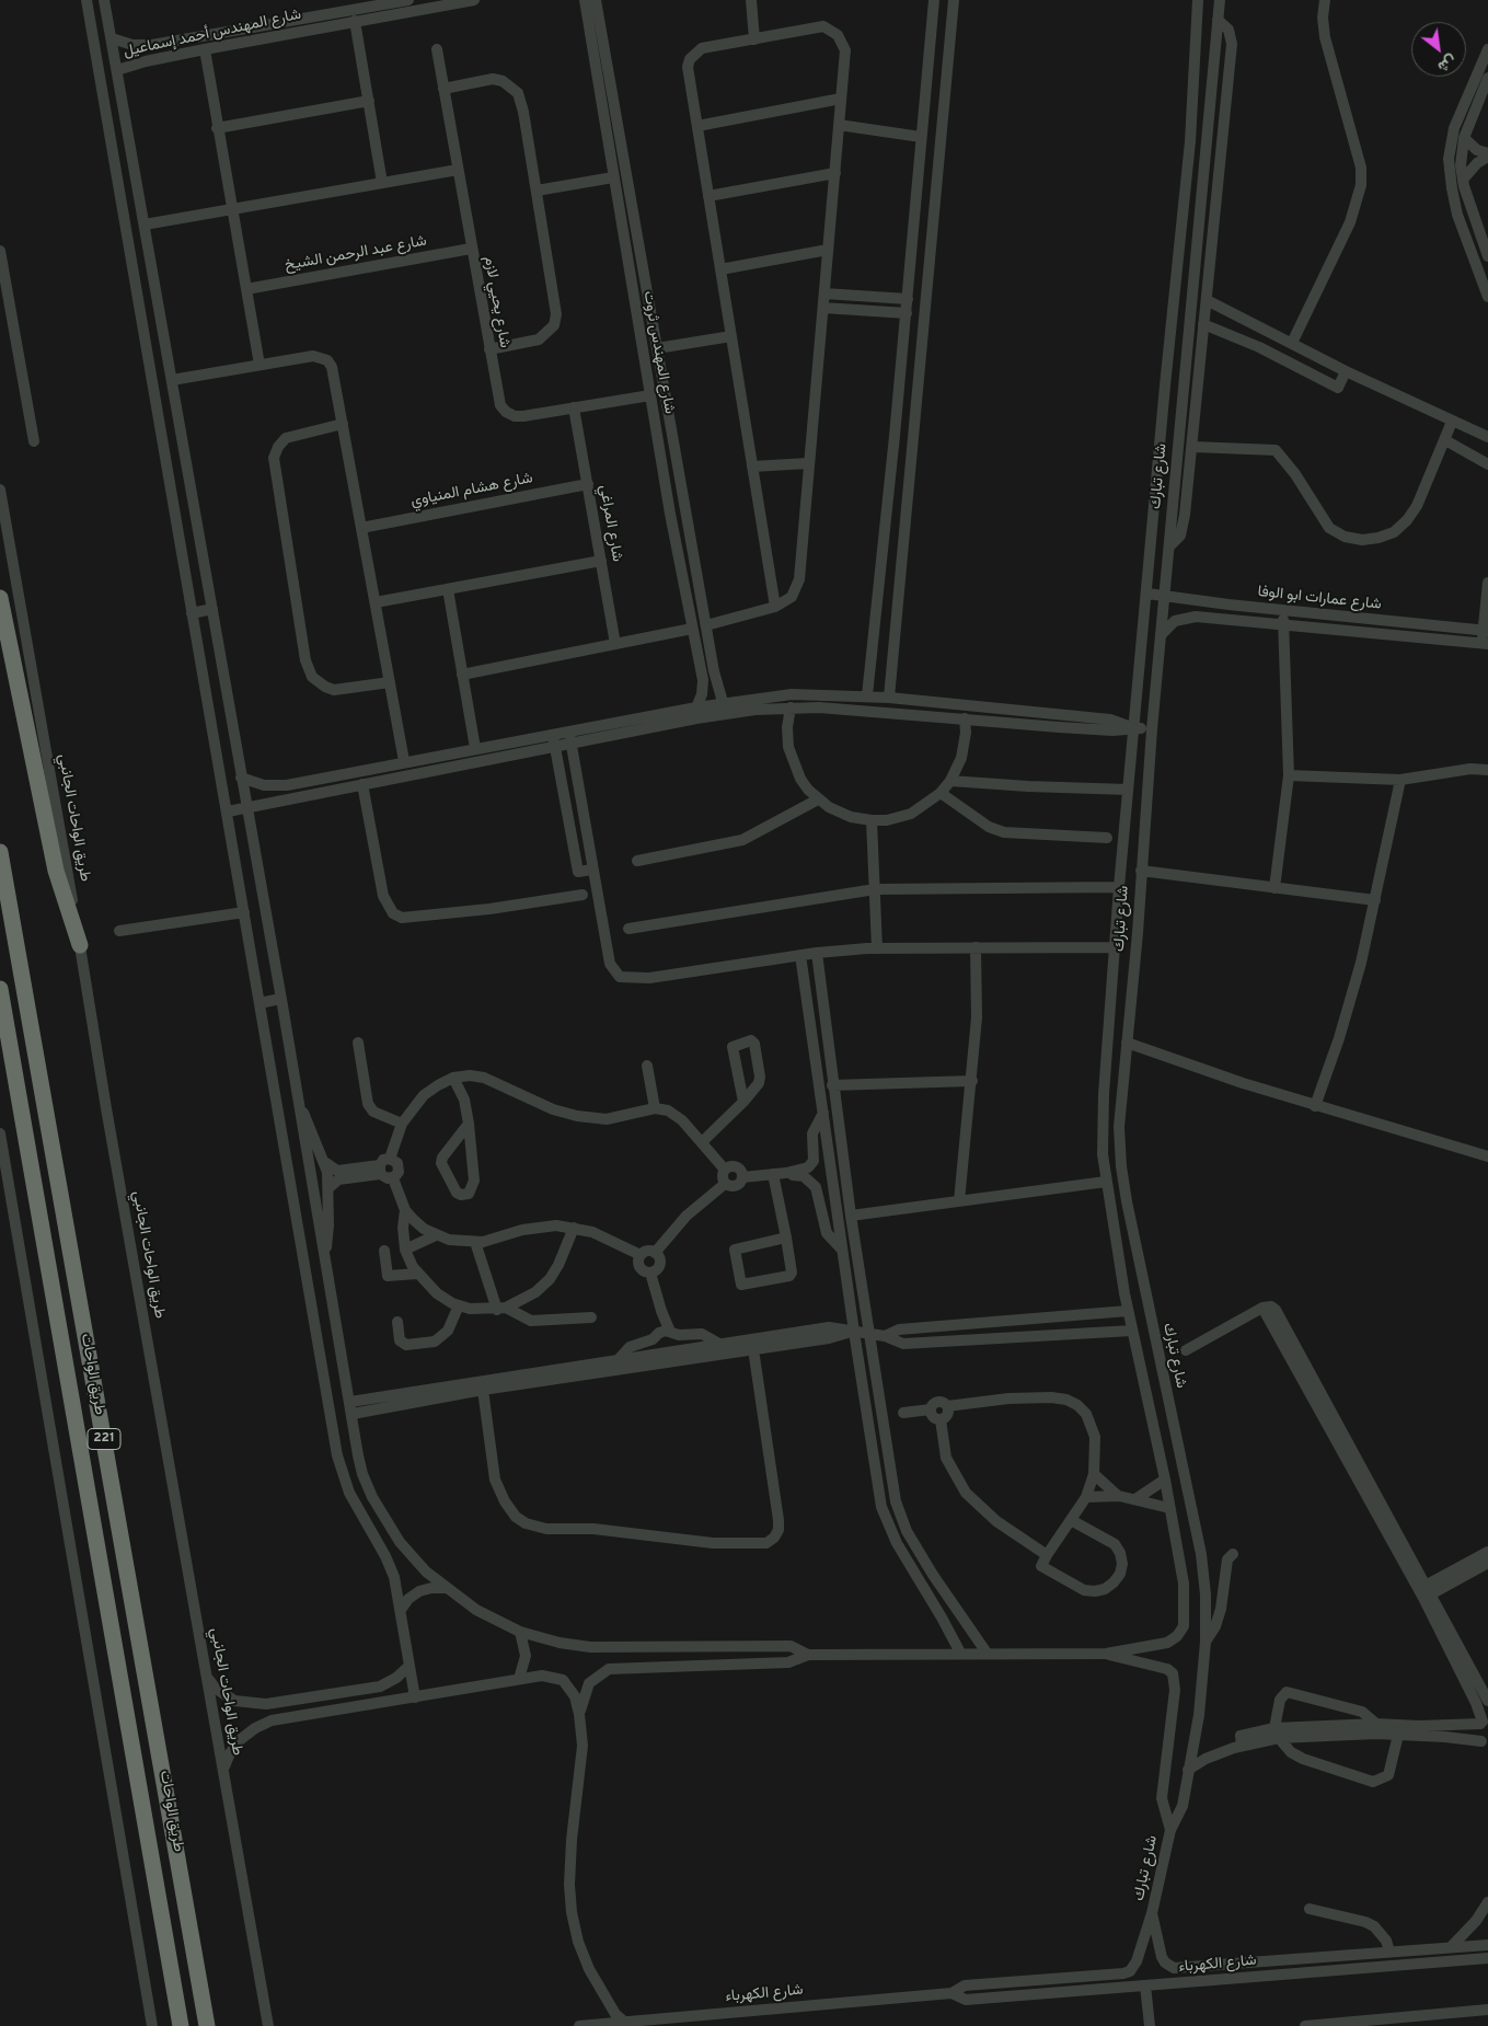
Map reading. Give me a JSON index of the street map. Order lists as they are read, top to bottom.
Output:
{
  "streets": {
    "highway": ["طريق الواحات", "221"],
    "street": [
      "شارع المهندس أحمد إسماعيل",
      "شارع عبد الرحمن الشيخ",
      "شارع يحيي لازم",
      "شارع المهندس ثروت",
      "شارع تبارك",
      "شارع هشام المنياوي",
      "شارع المراغي",
      "شارع عمارات ابو الوفا",
      "طريق الواحات الجانبي",
      "شارع الكهرباء"
    ]
  },
  "crossings": [
    ["شارع عبد الرحمن الشيخ", "شارع يحيي لازم"],
    ["شارع يحيي لازم", "شارع المهندس ثروت"],
    ["شارع يحيي لازم", "شارع المراغي"],
    ["شارع تبارك", "شارع عمارات ابو الوفا"],
    ["شارع تبارك", "شارع الكهرباء"],
    ["شارع هشام المنياوي", "شارع المراغي"]
  ],
  "north": "bottom right"
}
